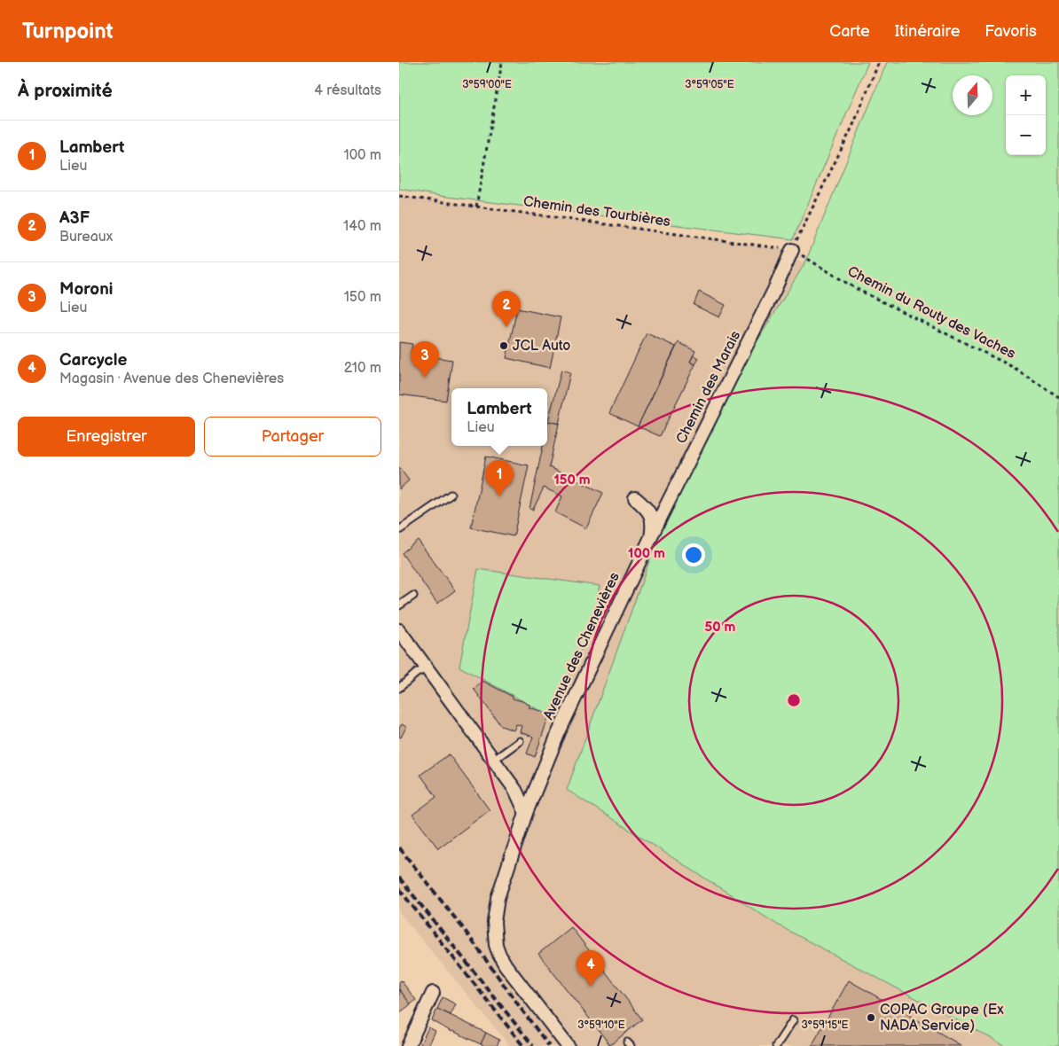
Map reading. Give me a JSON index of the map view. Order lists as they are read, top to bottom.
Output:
{
  "streets": {
    "street": ["Chemin des Marais", "Avenue des Chenevières"],
    "path": ["Chemin des Tourbières", "Chemin du Routy des Vaches"]
  },
  "crossings": [
    ["Chemin des Tourbières", "Chemin du Routy des Vaches"],
    ["Chemin des Tourbières", "Chemin des Marais"],
    ["Chemin du Routy des Vaches", "Chemin des Marais"],
    ["Chemin des Marais", "Avenue des Chenevières"]
  ],
  "places": ["JCL Auto", "COPAC Groupe (Ex NADA Service)"],
  "north": "top",
  "page": {
    "header": "Turnpoint",
    "nav": ["Carte", "Itinéraire", "Favoris"],
    "heading": ["À proximité", "4 résultats"],
    "map_buttons": ["+", "−"],
    "list": [
      {
        "mark": "1",
        "name": "Lambert",
        "note": "Lieu",
        "value": "100 m"
      },
      {
        "mark": "2",
        "name": "A3F",
        "note": "Bureaux",
        "value": "140 m"
      },
      {
        "mark": "3",
        "name": "Moroni",
        "note": "Lieu",
        "value": "150 m"
      },
      {
        "mark": "4",
        "name": "Carcycle",
        "note": "Magasin · Avenue des Chenevières",
        "value": "210 m"
      }
    ],
    "pins": [
      "2",
      "3",
      "1",
      "4"
    ],
    "popup": ["Lambert", "Lieu"],
    "buttons": ["Enregistrer", "Partager"]
  },
  "coordinates": [
    "3°59'00\"E",
    "3°59'05\"E",
    "3°59'10\"E",
    "3°59'15\"E"
  ],
  "rings": ["150 m", "100 m", "50 m"]
}
